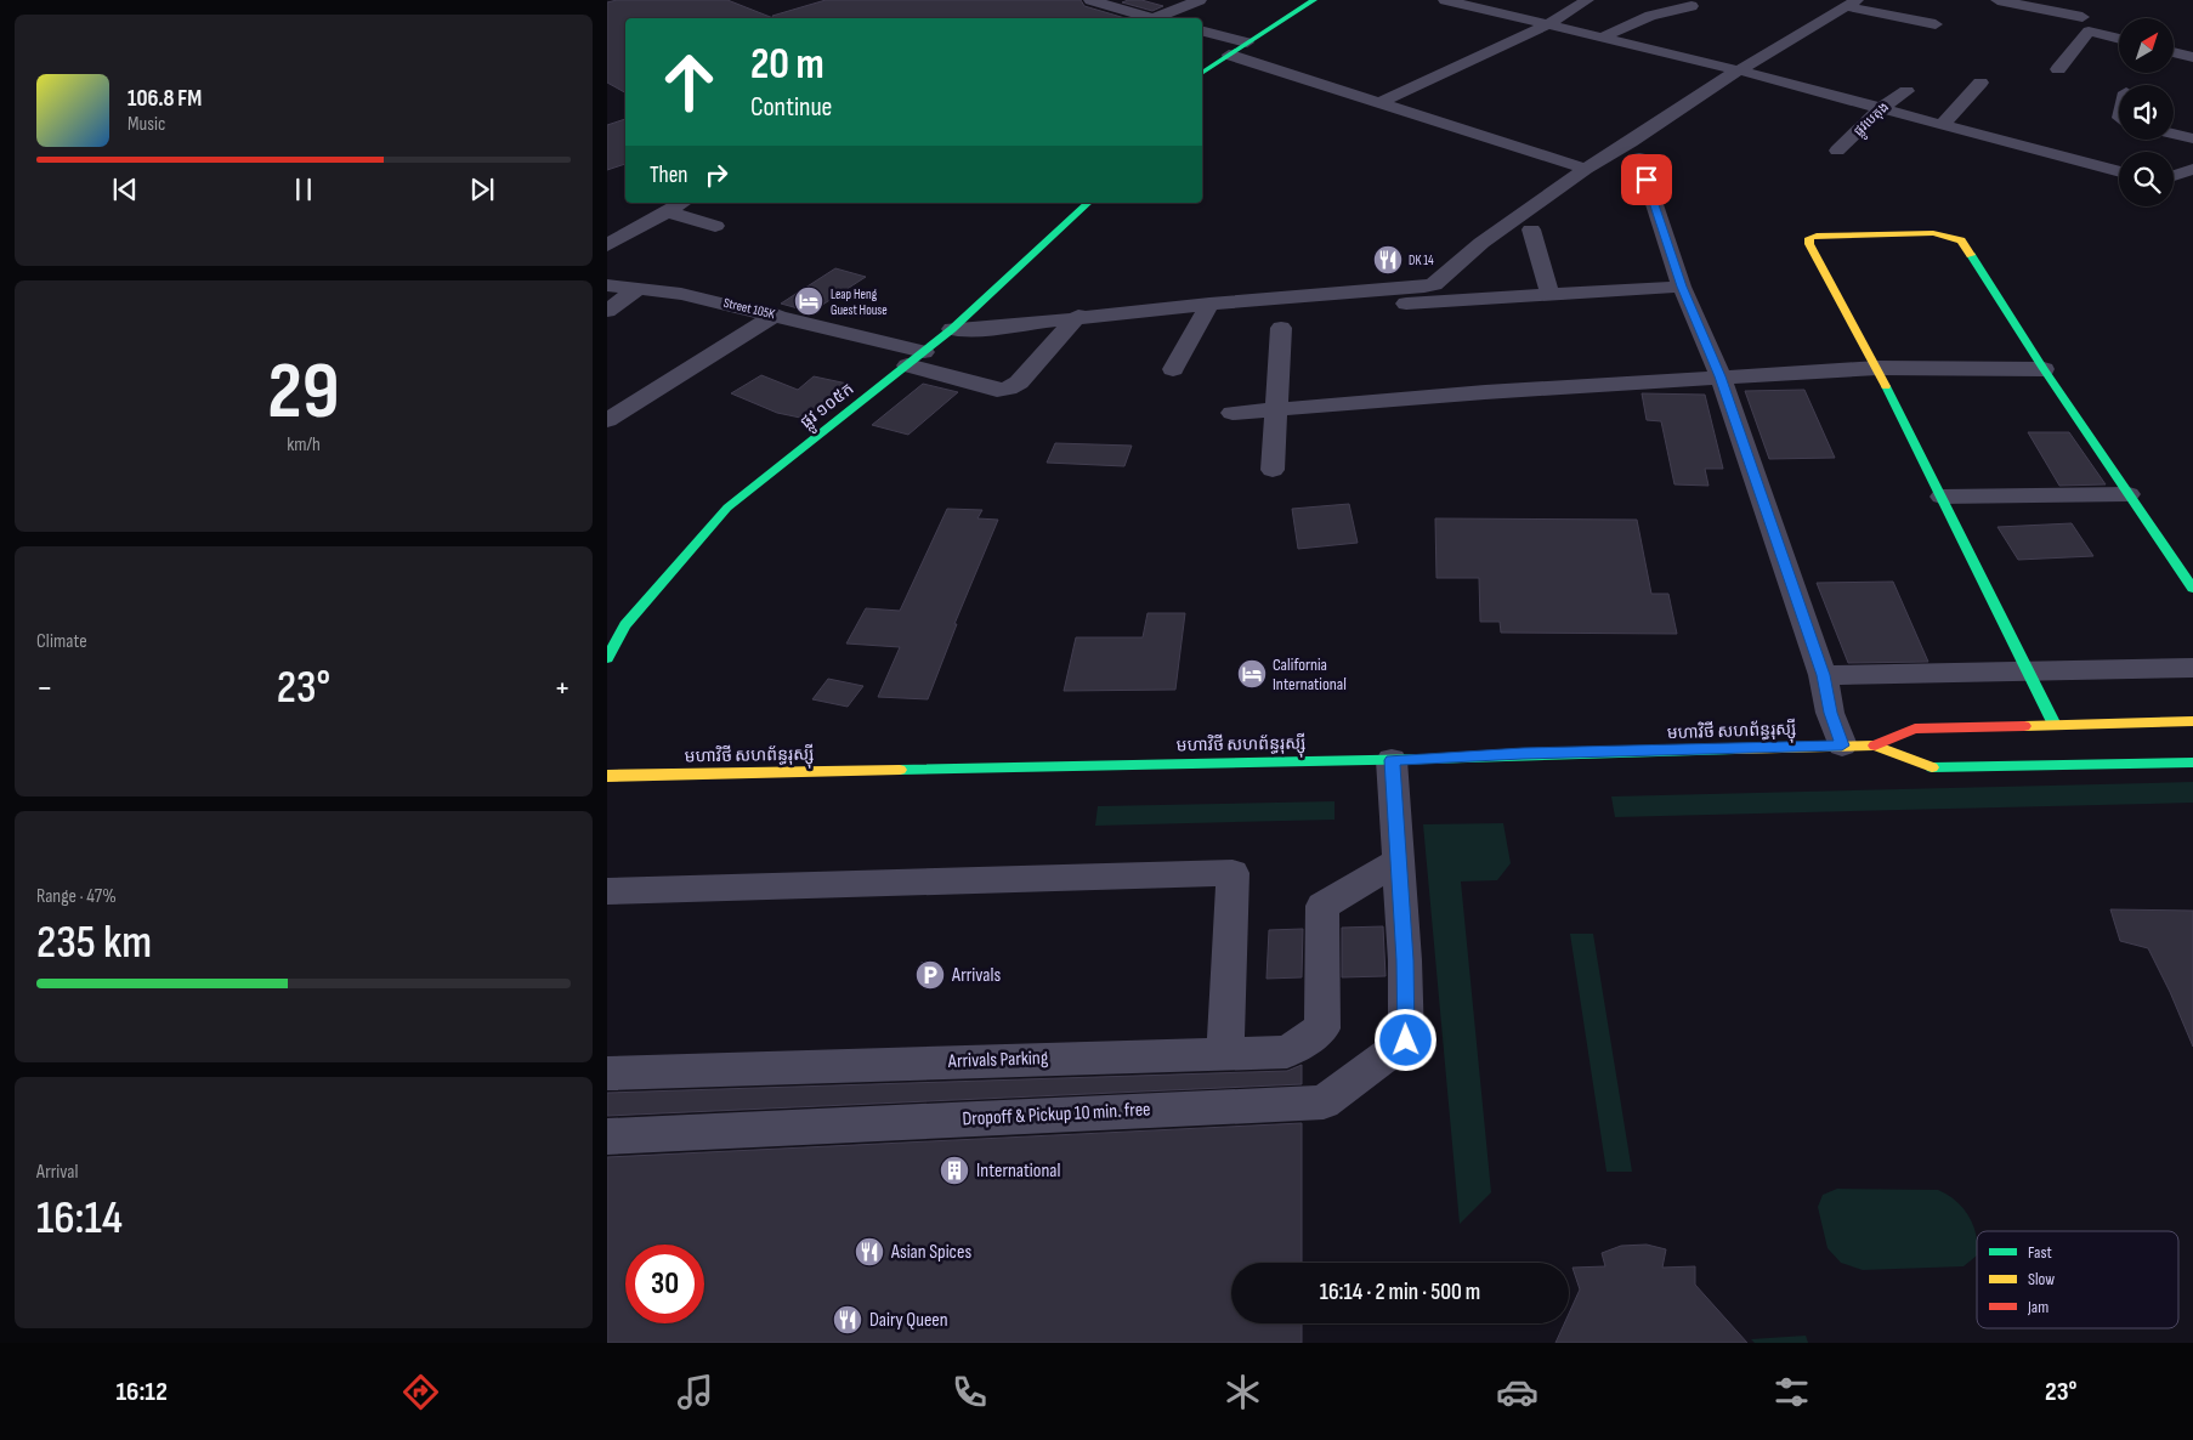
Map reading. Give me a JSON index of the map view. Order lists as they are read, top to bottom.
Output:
{
  "streets": {
    "main road": ["ផ្លូវ ១០៥ក", "មហាវិថី សហព័ន្ធរុស្ស៊ី"],
    "street": [
      "ផ្លូវបេតុង",
      "Street 105K",
      "Arrivals Parking",
      "Dropoff & Pickup 10 min. free"
    ]
  },
  "crossings": [
    ["Street 105K", "ផ្លូវ ១០៥ក"],
    ["Arrivals Parking", "Dropoff & Pickup 10 min. free"]
  ],
  "places": {
    "restaurant": ["DK 14", "Asian Spices", "Dairy Queen"],
    "hotel": ["Leap Heng Guest House", "California International"],
    "parking": ["Arrivals"],
    "building": ["International"]
  },
  "legend": ["Fast", "Slow", "Jam"],
  "north": "top right",
  "page": {
    "turn": ["20 m", "Continue"],
    "song": ["106.8 FM", "Music"],
    "then": "Then",
    "tile": [
      ["29", "km/h"],
      "Climate",
      ["Range · 47%", "235 km"],
      ["Arrival", "16:14"]
    ],
    "heat": ["−", "23°", "+"],
    "limit": "30",
    "trip": "16:14 · 2 min · 500 m",
    "tabs": ["16:12", "23°"]
  }
}
